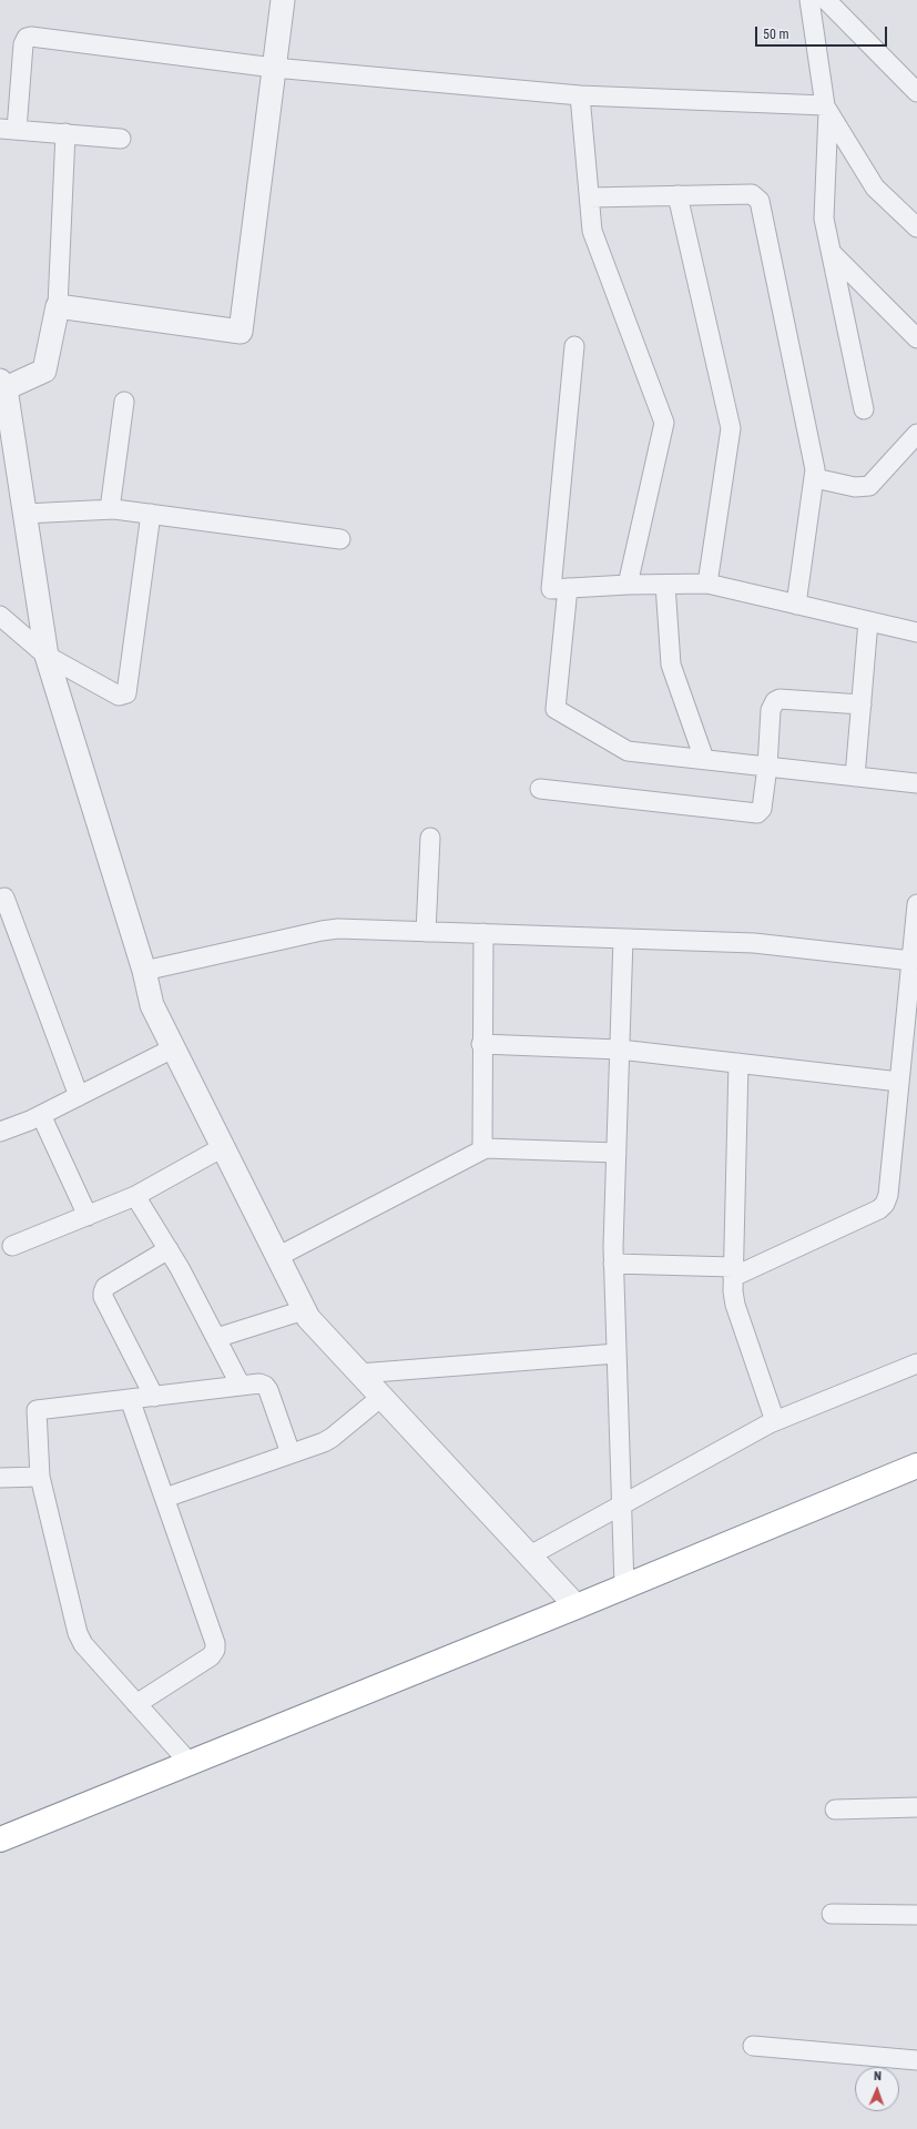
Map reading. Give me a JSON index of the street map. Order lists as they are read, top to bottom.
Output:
{
  "scale_bar": "50 m",
  "north": "top"
}
